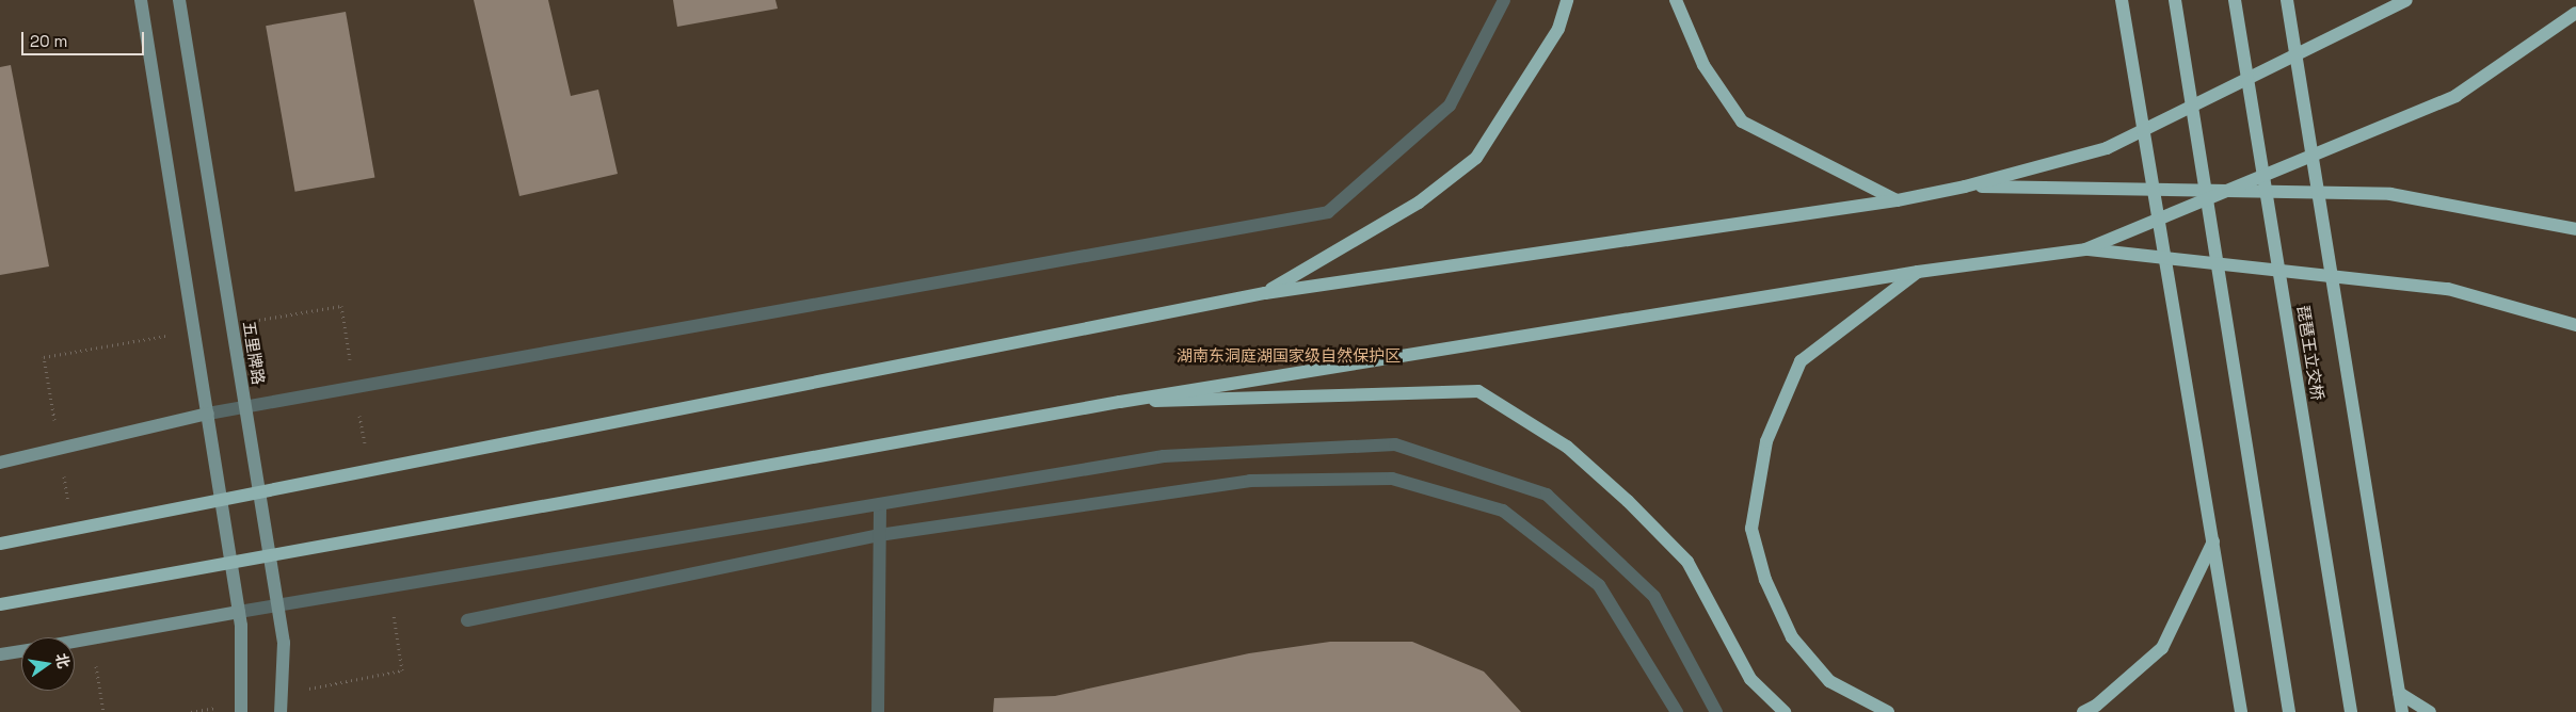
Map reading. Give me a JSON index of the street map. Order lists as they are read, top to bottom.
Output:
{
  "streets": {
    "main road": ["五里牌路", "琵琶王立交桥"]
  },
  "parks": ["湖南东洞庭湖国家级自然保护区"],
  "scale_bar": "20 m",
  "north": "right"
}
